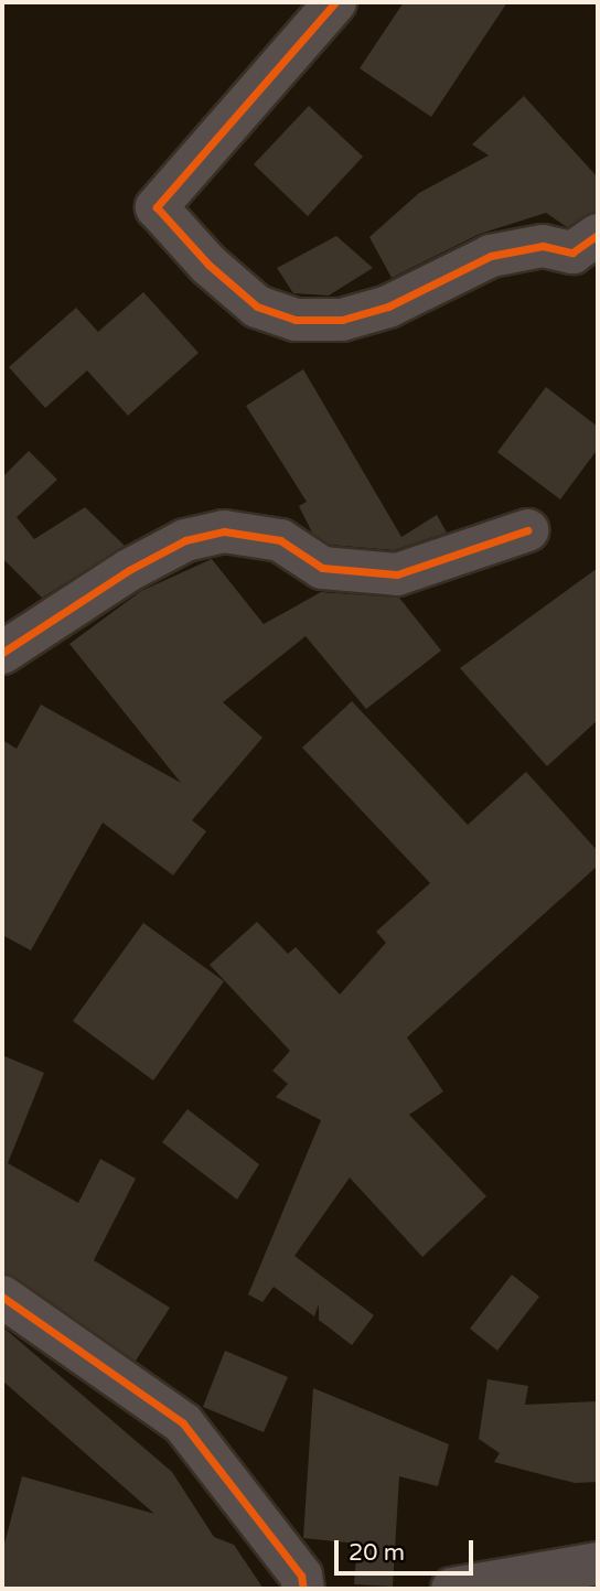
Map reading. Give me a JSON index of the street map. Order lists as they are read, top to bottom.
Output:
{
  "scale_bar": "20 m"
}
